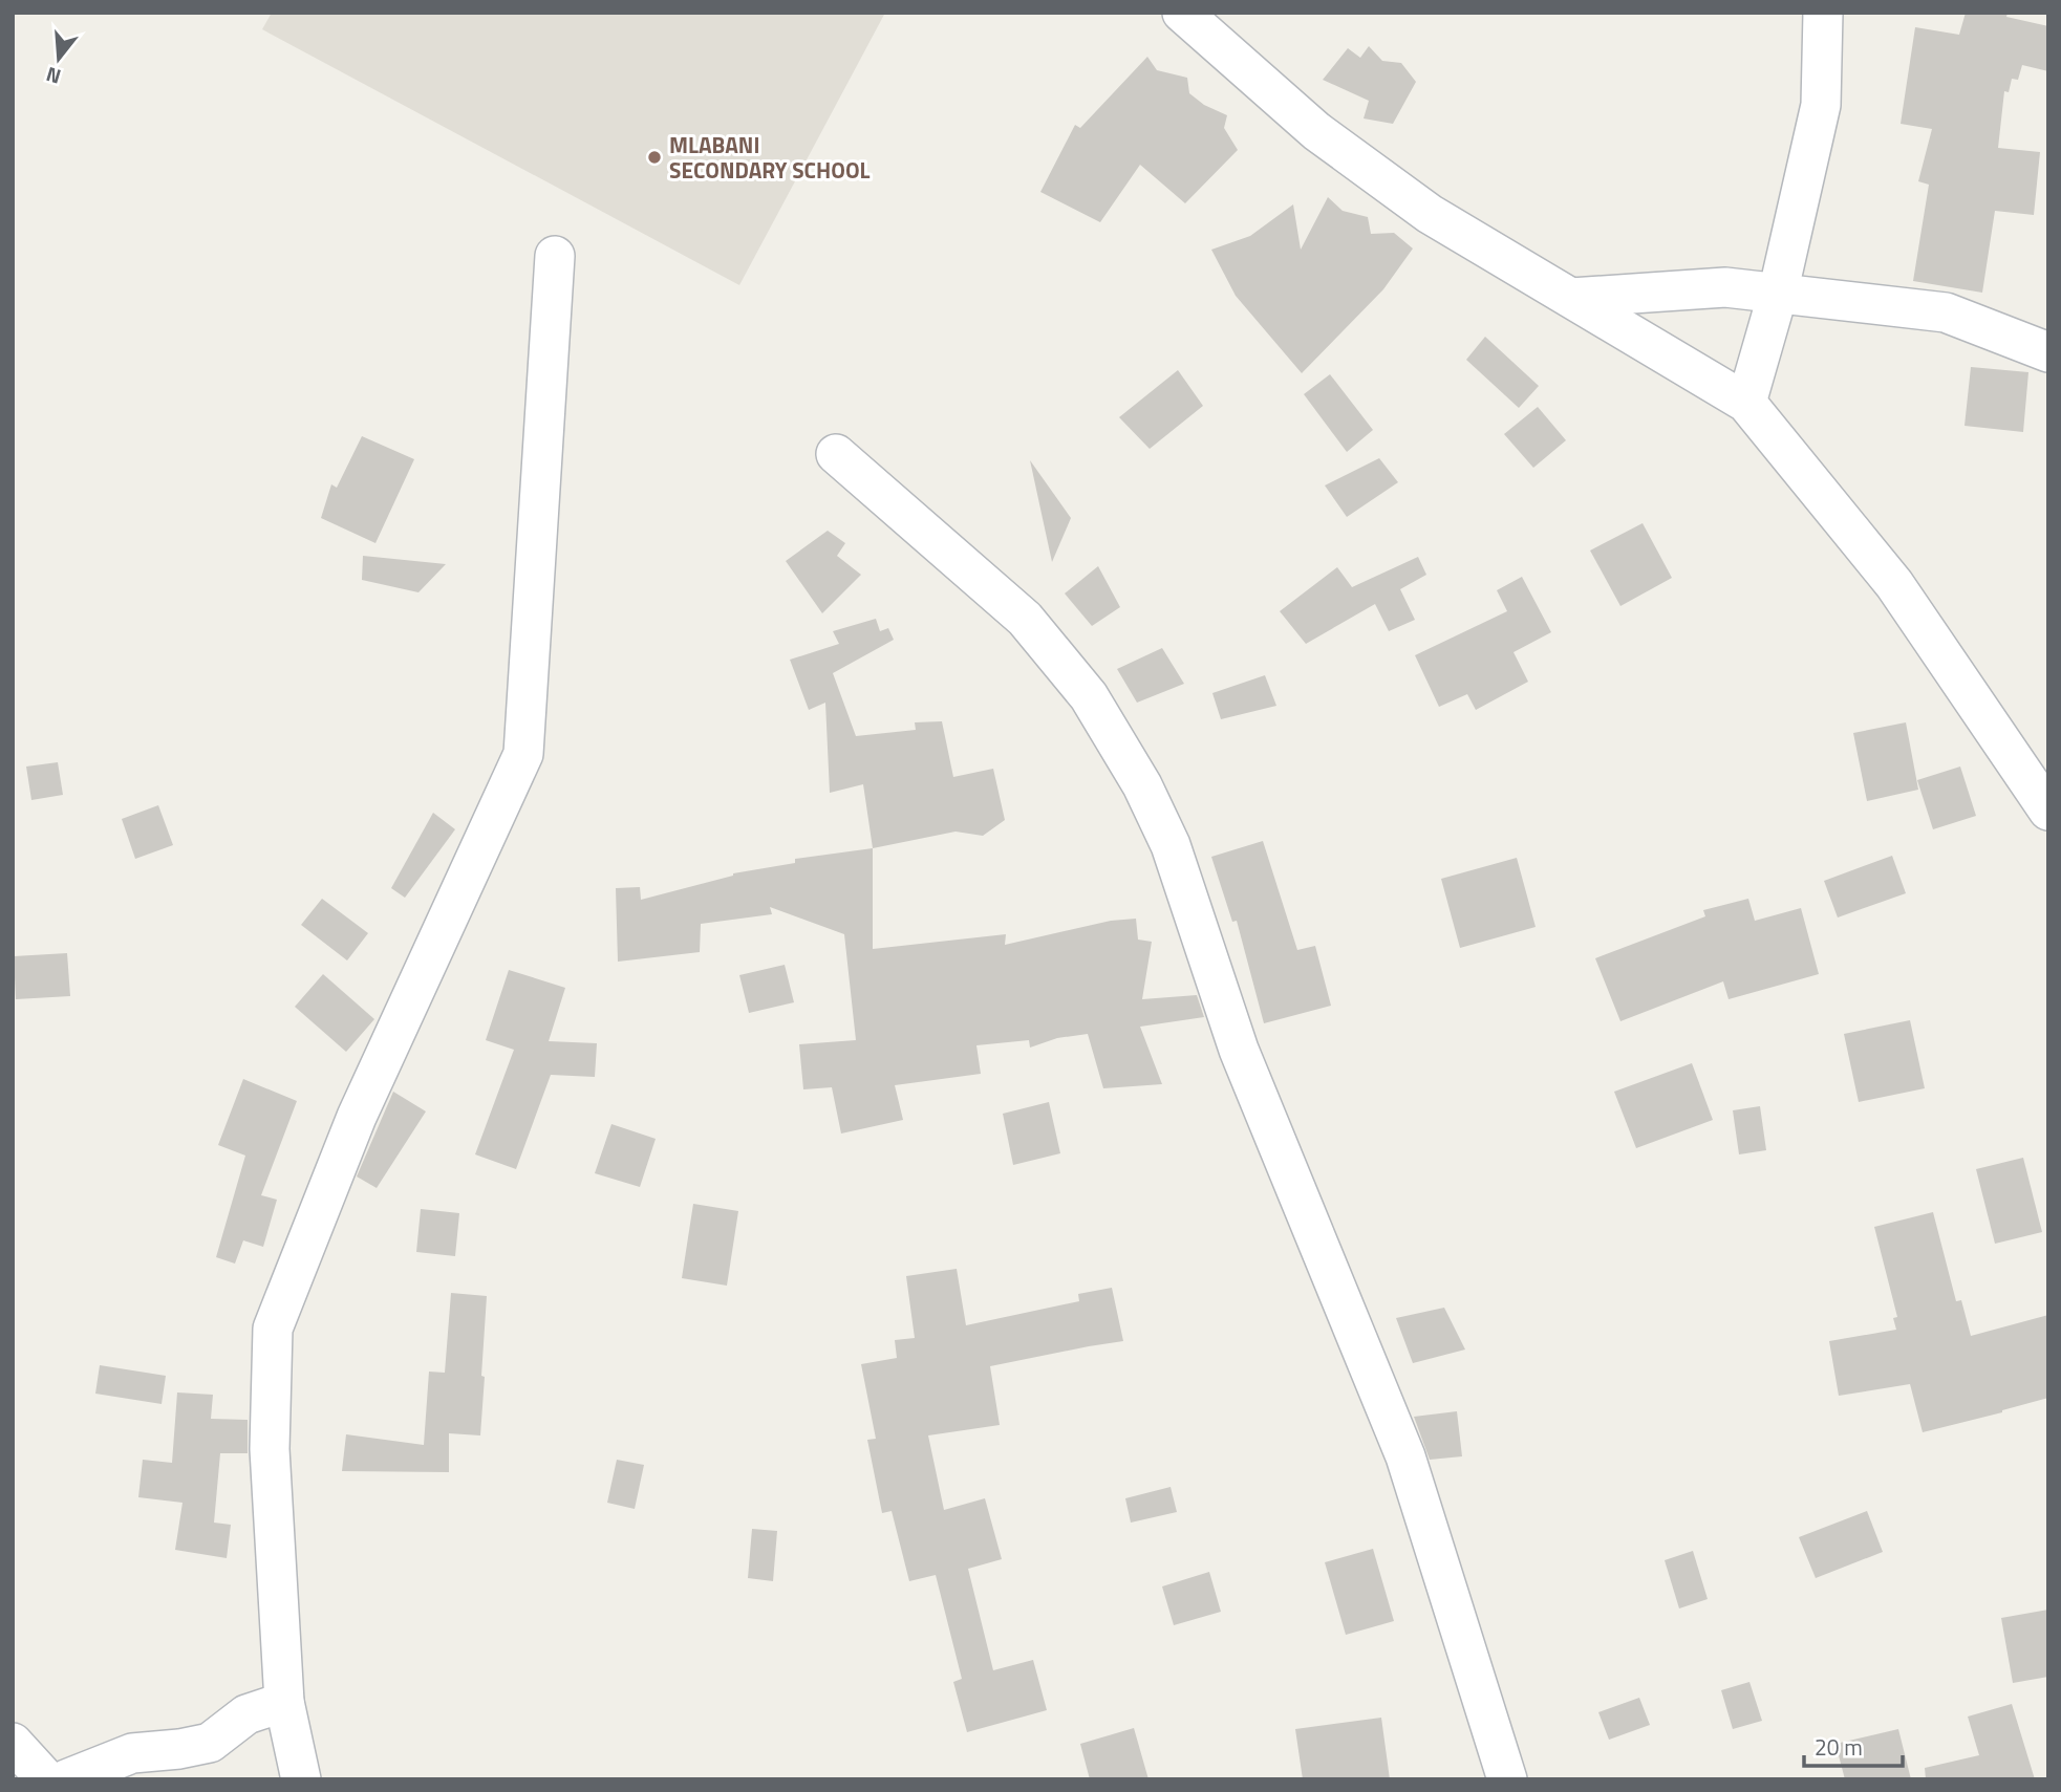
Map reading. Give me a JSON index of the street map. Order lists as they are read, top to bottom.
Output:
{
  "places": ["MLABANI SECONDARY SCHOOL"],
  "scale_bar": "20 m",
  "north": "bottom"
}
